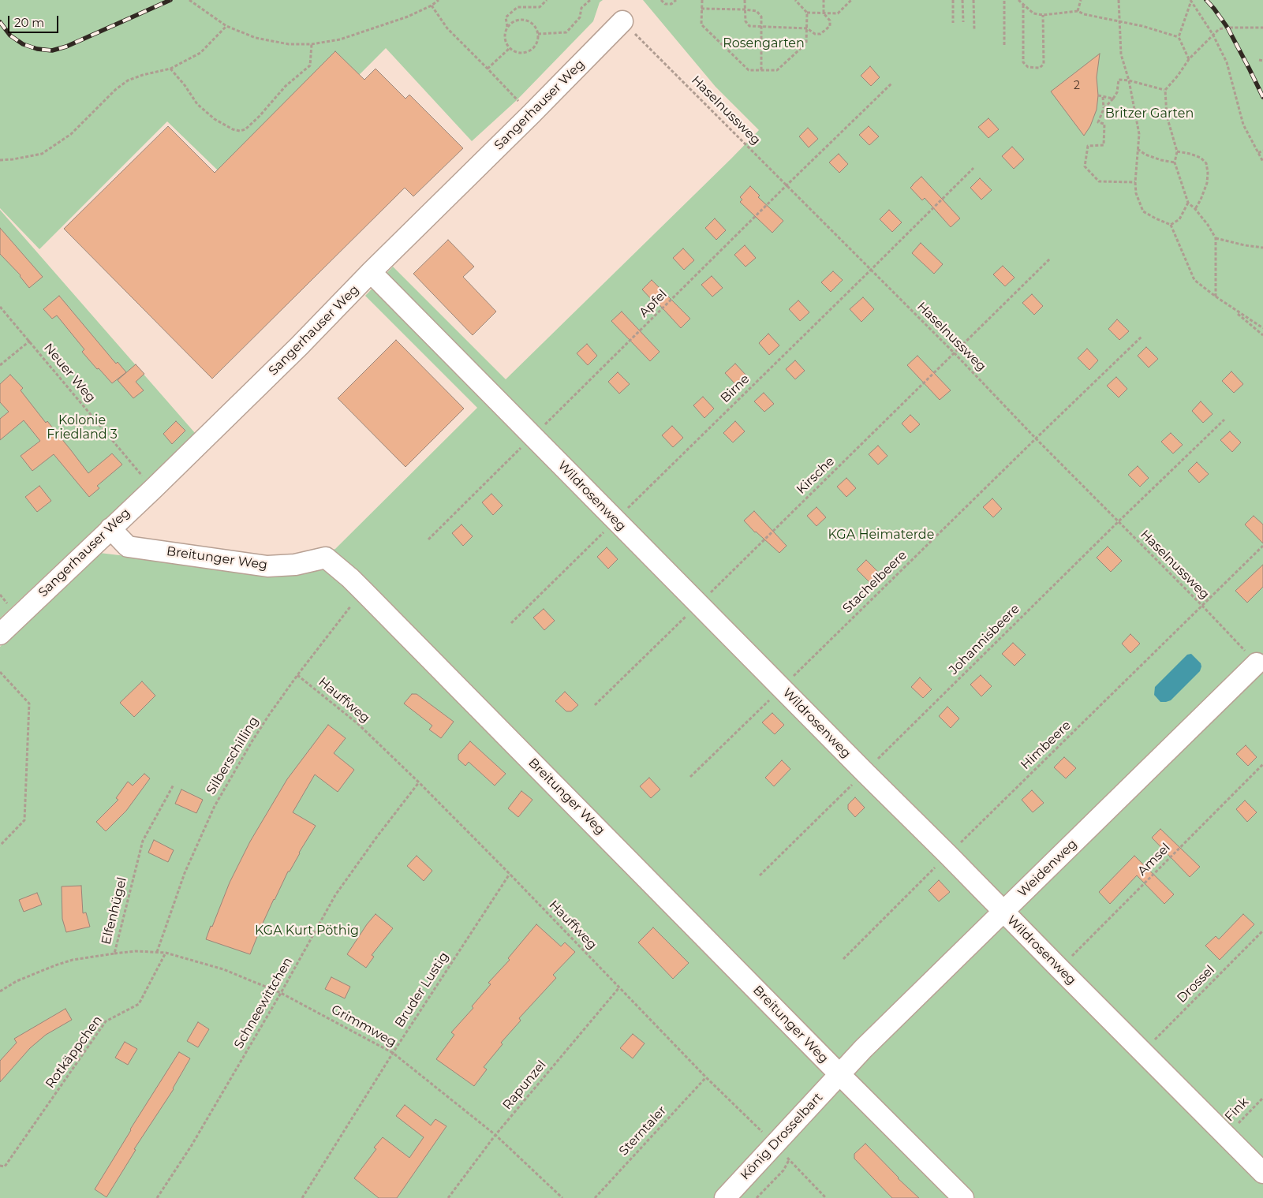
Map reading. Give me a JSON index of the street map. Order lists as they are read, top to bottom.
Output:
{
  "streets": {
    "street": [
      "Sangerhauser Weg",
      "Wildrosenweg",
      "Breitunger Weg",
      "Weidenweg",
      "König Drosselbart"
    ],
    "path": [
      "Haselnussweg",
      "Apfel",
      "Neuer Weg",
      "Birne",
      "Kirsche",
      "Stachelbeere",
      "Johannisbeere",
      "Hauffweg",
      "Himbeere",
      "Silberschilling",
      "Amsel",
      "Elfenhügel",
      "Drossel",
      "Bruder Lustig",
      "Schneewittchen",
      "Grimmweg",
      "Rotkäppchen",
      "Rapunzel",
      "Fink",
      "Sterntaler"
    ]
  },
  "crossings": [
    ["Sangerhauser Weg", "Haselnussweg"],
    ["Sangerhauser Weg", "Neuer Weg"],
    ["Sangerhauser Weg", "Wildrosenweg"],
    ["Sangerhauser Weg", "Breitunger Weg"],
    ["Haselnussweg", "Apfel"],
    ["Haselnussweg", "Birne"],
    ["Haselnussweg", "Kirsche"],
    ["Haselnussweg", "Stachelbeere"],
    ["Haselnussweg", "Johannisbeere"],
    ["Haselnussweg", "Himbeere"],
    ["Haselnussweg", "Weidenweg"],
    ["Apfel", "Wildrosenweg"],
    ["Birne", "Wildrosenweg"],
    ["Kirsche", "Wildrosenweg"],
    ["Wildrosenweg", "Stachelbeere"],
    ["Wildrosenweg", "Johannisbeere"],
    ["Wildrosenweg", "Himbeere"],
    ["Wildrosenweg", "Amsel"],
    ["Wildrosenweg", "Weidenweg"],
    ["Wildrosenweg", "Drossel"],
    ["Wildrosenweg", "Fink"],
    ["Breitunger Weg", "Silberschilling"],
    ["Breitunger Weg", "Weidenweg"],
    ["Breitunger Weg", "König Drosselbart"],
    ["Hauffweg", "Silberschilling"],
    ["Hauffweg", "Bruder Lustig"],
    ["Hauffweg", "Schneewittchen"],
    ["Hauffweg", "Rapunzel"],
    ["Hauffweg", "Sterntaler"],
    ["Hauffweg", "König Drosselbart"],
    ["Silberschilling", "Grimmweg"],
    ["Weidenweg", "König Drosselbart"],
    ["Elfenhügel", "Grimmweg"],
    ["Bruder Lustig", "Grimmweg"],
    ["Schneewittchen", "Grimmweg"],
    ["Grimmweg", "Rotkäppchen"],
    ["Grimmweg", "Rapunzel"]
  ],
  "parks": [
    "Rosengarten",
    "Britzer Garten",
    "Kolonie Friedland 3",
    "KGA Heimaterde",
    "KGA Kurt Pöthig"
  ],
  "house_numbers": ["2"],
  "scale_bar": "20 m"
}
